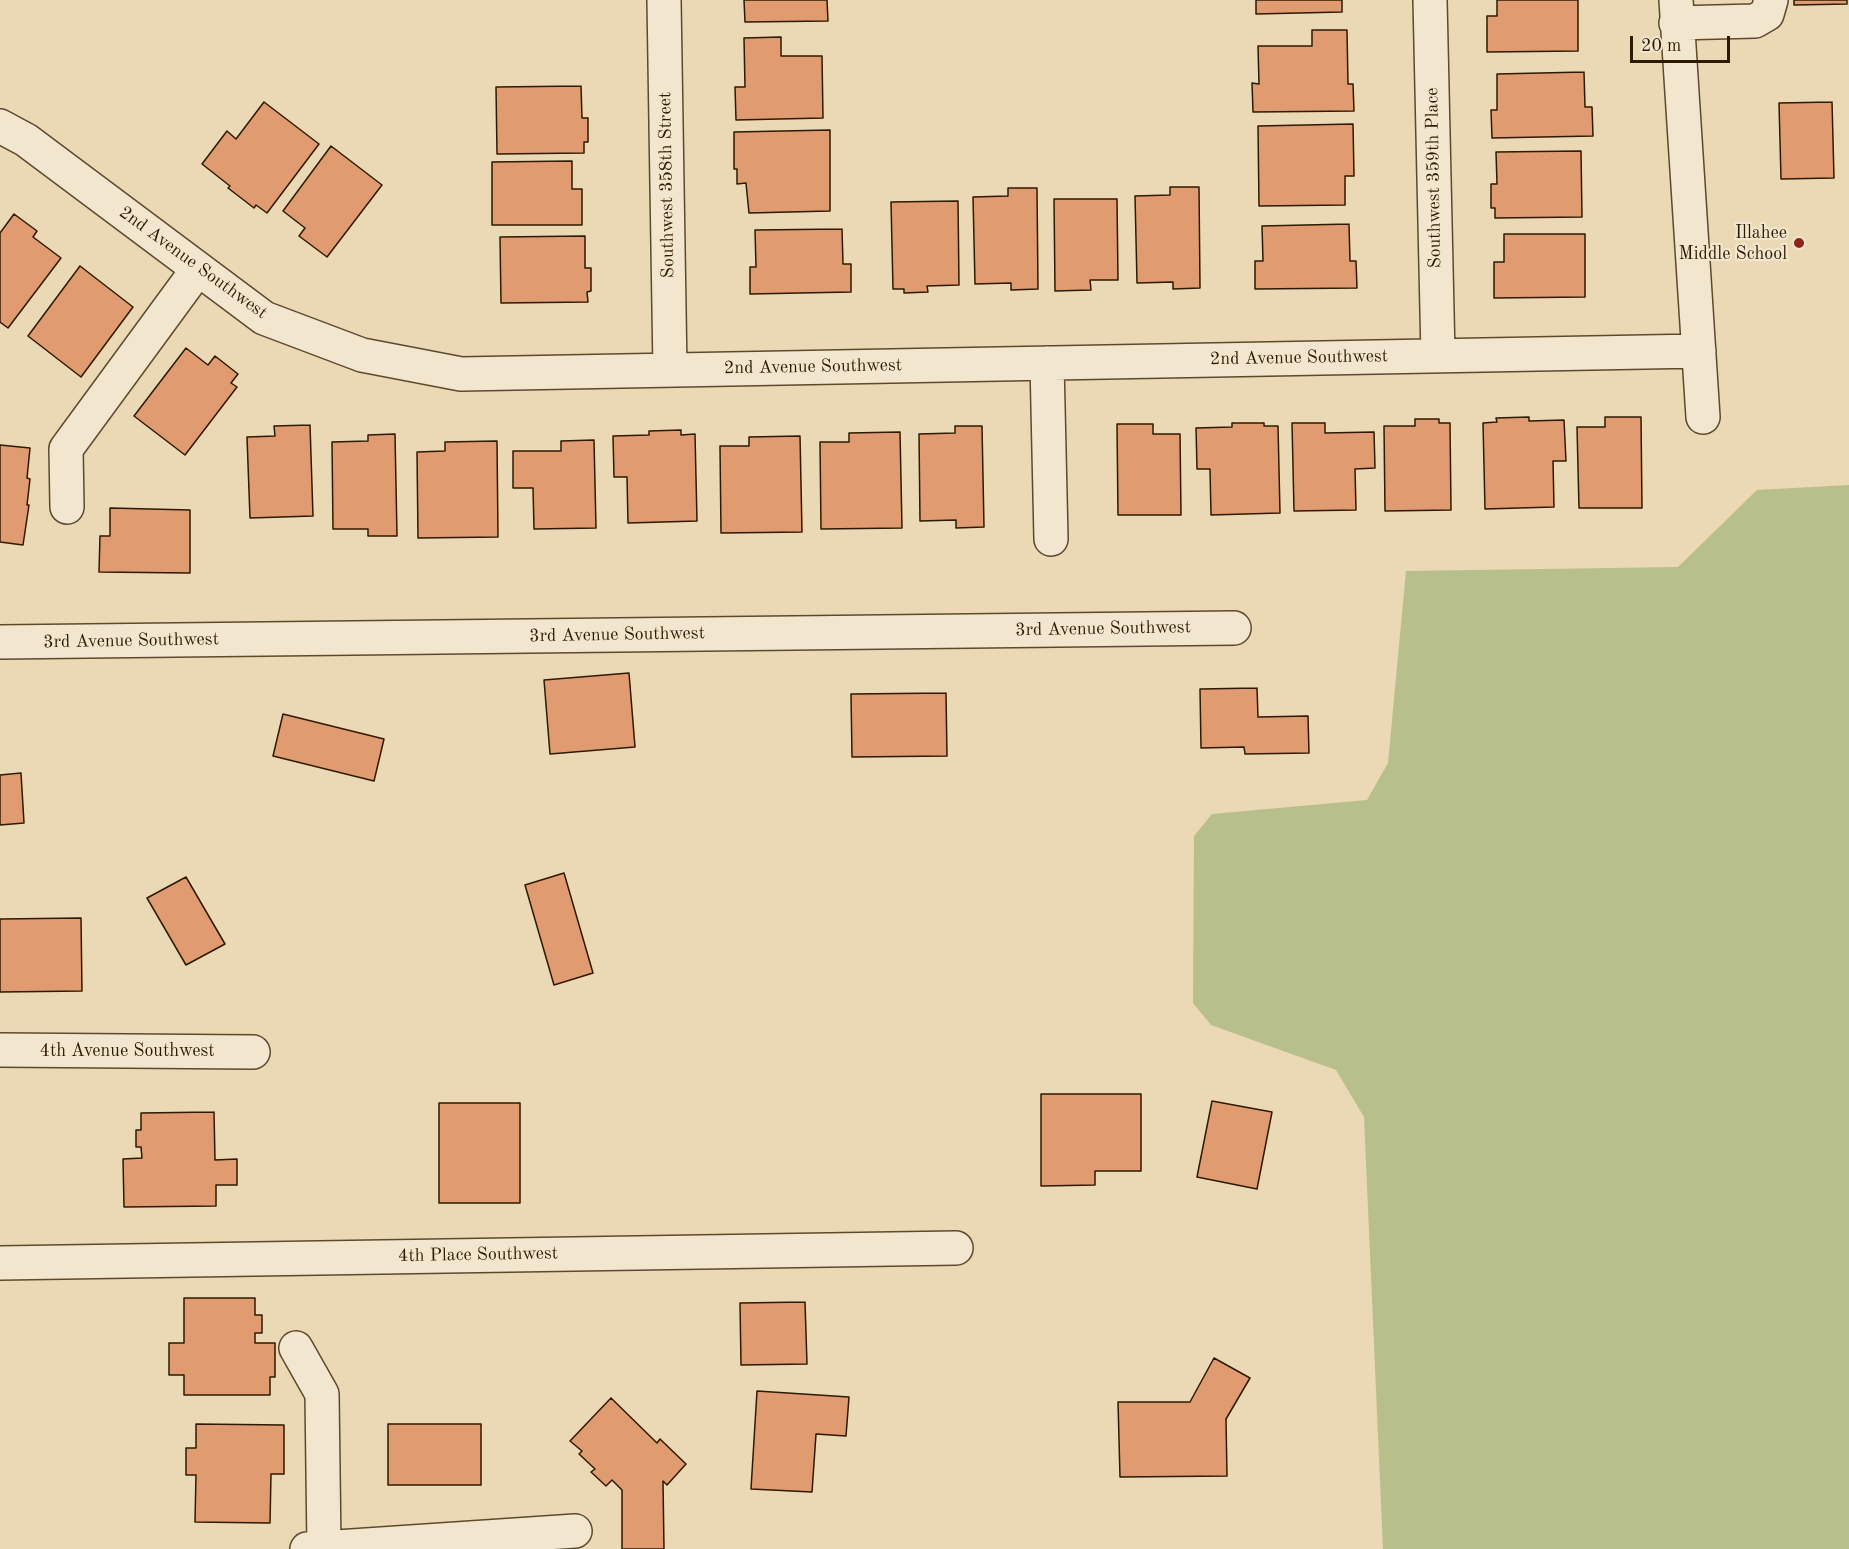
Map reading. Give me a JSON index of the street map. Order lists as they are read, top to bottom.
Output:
{
  "streets": {
    "street": [
      "Southwest 359th Place",
      "Southwest 358th Street",
      "2nd Avenue Southwest",
      "3rd Avenue Southwest",
      "4th Avenue Southwest",
      "4th Place Southwest"
    ]
  },
  "crossings": [
    ["Southwest 359th Place", "2nd Avenue Southwest"],
    ["Southwest 358th Street", "2nd Avenue Southwest"]
  ],
  "places": ["Illahee Middle School"],
  "scale_bar": "20 m"
}
